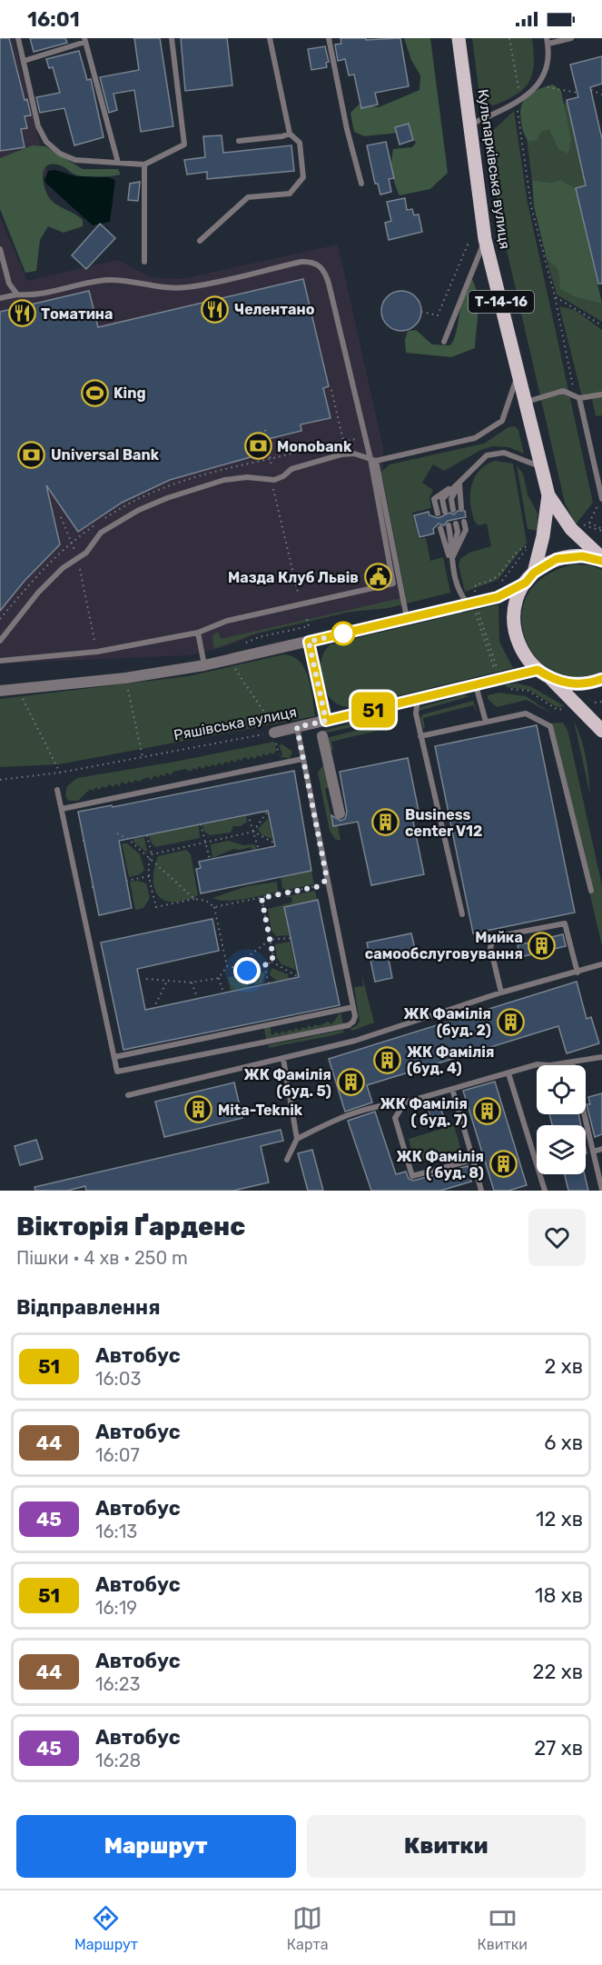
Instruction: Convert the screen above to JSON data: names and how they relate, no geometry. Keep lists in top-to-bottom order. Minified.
{"streets":{"main road":["Кульпарківська вулиця","Т-14-16"],"street":["Ряшівська вулиця"]},"crossings":[["Кульпарківська вулиця","Т-14-16"],["Т-14-16","Ряшівська вулиця"]],"places":{"restaurant":["Челентано","Томатина"],"sports":["King"],"bank":["Monobank","Universal Bank"],"public building":["Мазда Клуб Львів"],"building":["Business center V12","Мийка самообслуговування","ЖК Фамілія (буд. 2)","ЖК Фамілія (буд. 4)","ЖК Фамілія (буд. 5)","Mita-Teknik","ЖК Фамілія ( буд. 7)","ЖК Фамілія ( буд. 8)"]},"lines":["bus line 51"],"page":{"status":"16:01","on_map":"51","heading":[["Вікторія Ґарденс","Пішки · 4 хв · 250 m"],"Відправлення"],"list":[{"mark":"51","name":"Автобус","note":"16:03","value":"2 хв"},{"mark":"44","name":"Автобус","note":"16:07","value":"6 хв"},{"mark":"45","name":"Автобус","note":"16:13","value":"12 хв"},{"mark":"51","name":"Автобус","note":"16:19","value":"18 хв"},{"mark":"44","name":"Автобус","note":"16:23","value":"22 хв"},{"mark":"45","name":"Автобус","note":"16:28","value":"27 хв"}],"buttons":["Маршрут","Квитки"],"tabs":["Маршрут","Карта","Квитки"]}}
